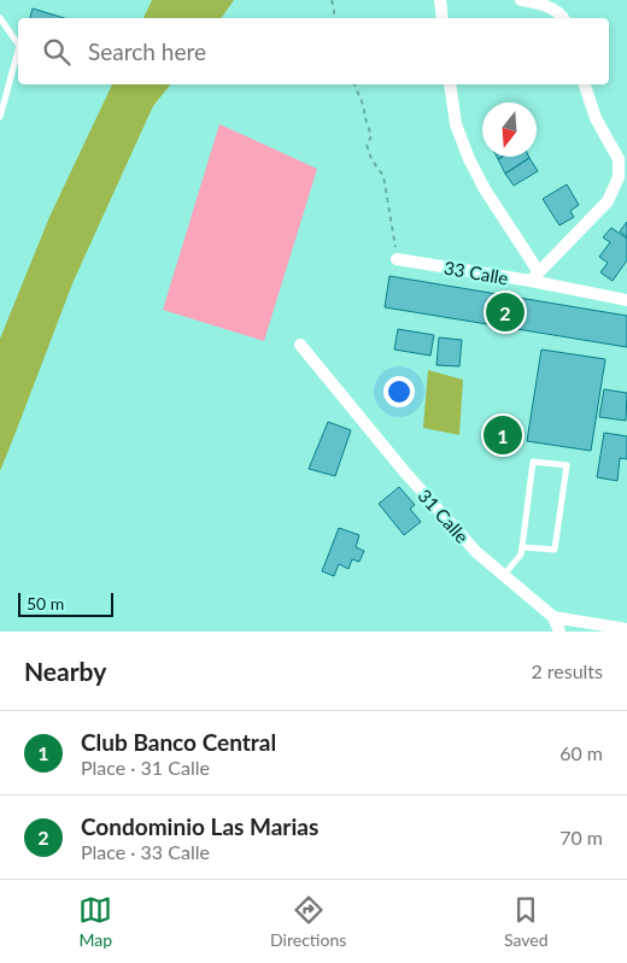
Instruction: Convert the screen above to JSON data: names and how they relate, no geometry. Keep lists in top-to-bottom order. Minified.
{"streets":{"street":["33 Calle","31 Calle"]},"scale_bar":"50 m","north":"bottom","page":{"search":"Search here","pins":["2","1"],"scale":"50 m","heading":["Nearby","2 results"],"list":[{"mark":"1","name":"Club Banco Central","note":"Place · 31 Calle","value":"60 m"},{"mark":"2","name":"Condominio Las Marias","note":"Place · 33 Calle","value":"70 m"}],"nav":["Map","Directions","Saved"]}}
